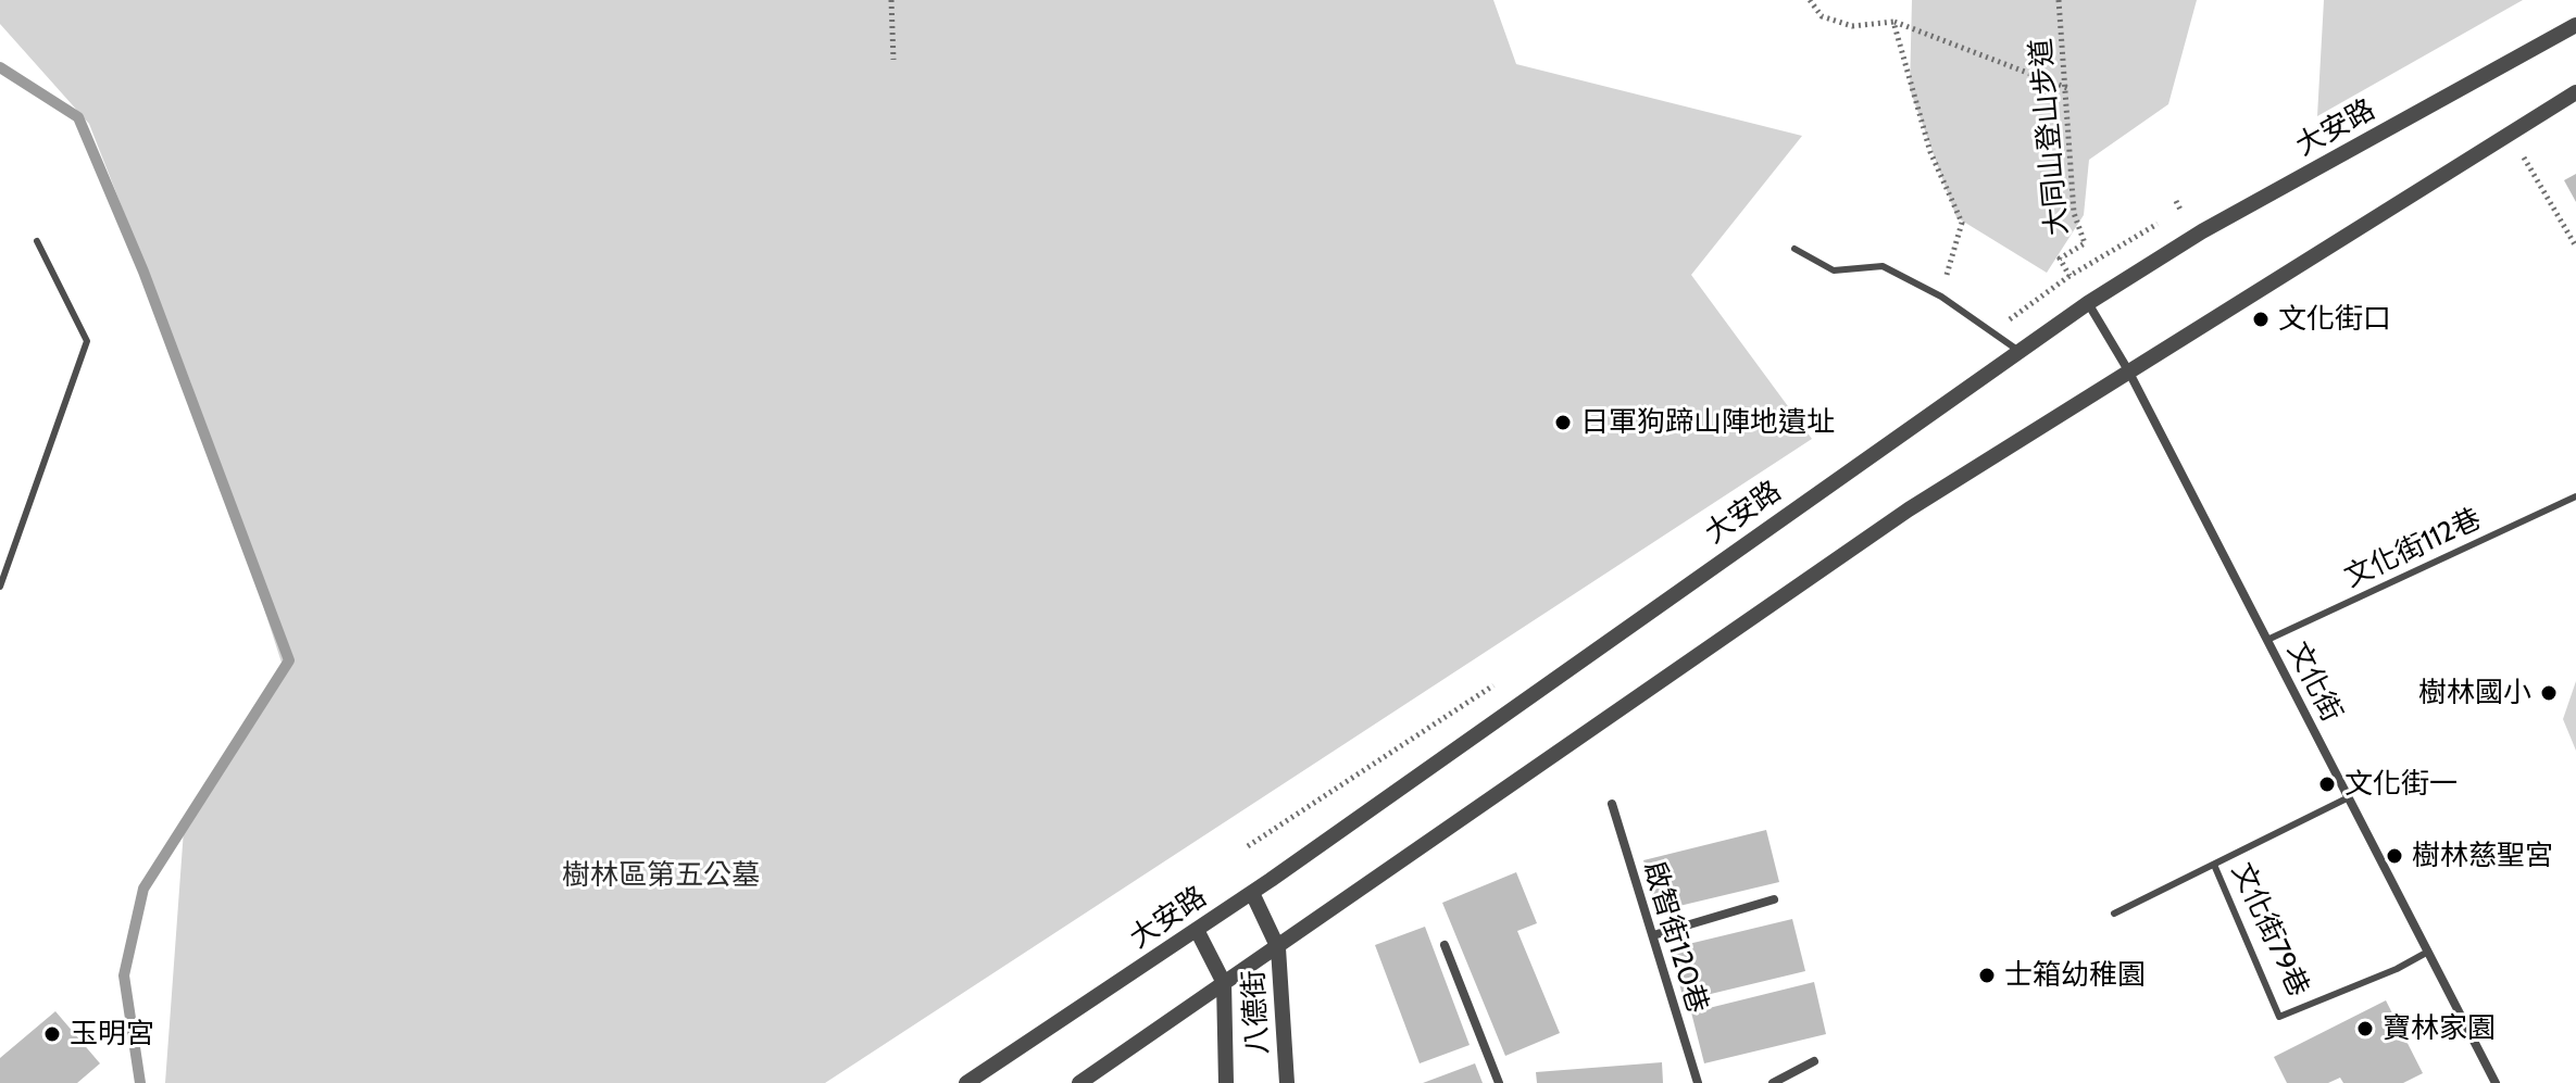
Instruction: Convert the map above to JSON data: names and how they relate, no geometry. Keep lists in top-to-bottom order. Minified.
{"streets":{"street":["大安路","文化街","啟智街120巷","八德街"],"lane":["文化街112巷","文化街79巷"],"path":["大同山登山步道"]},"crossings":[["大安路","文化街"],["大安路","八德街"],["文化街112巷","文化街"],["文化街","文化街79巷"]],"parks":["樹林區第五公墓"],"places":["文化街口","日軍狗蹄山陣地遺址","樹林國小","文化街一","樹林慈聖宮","士箱幼稚園","寶林家園","玉明宮"]}
